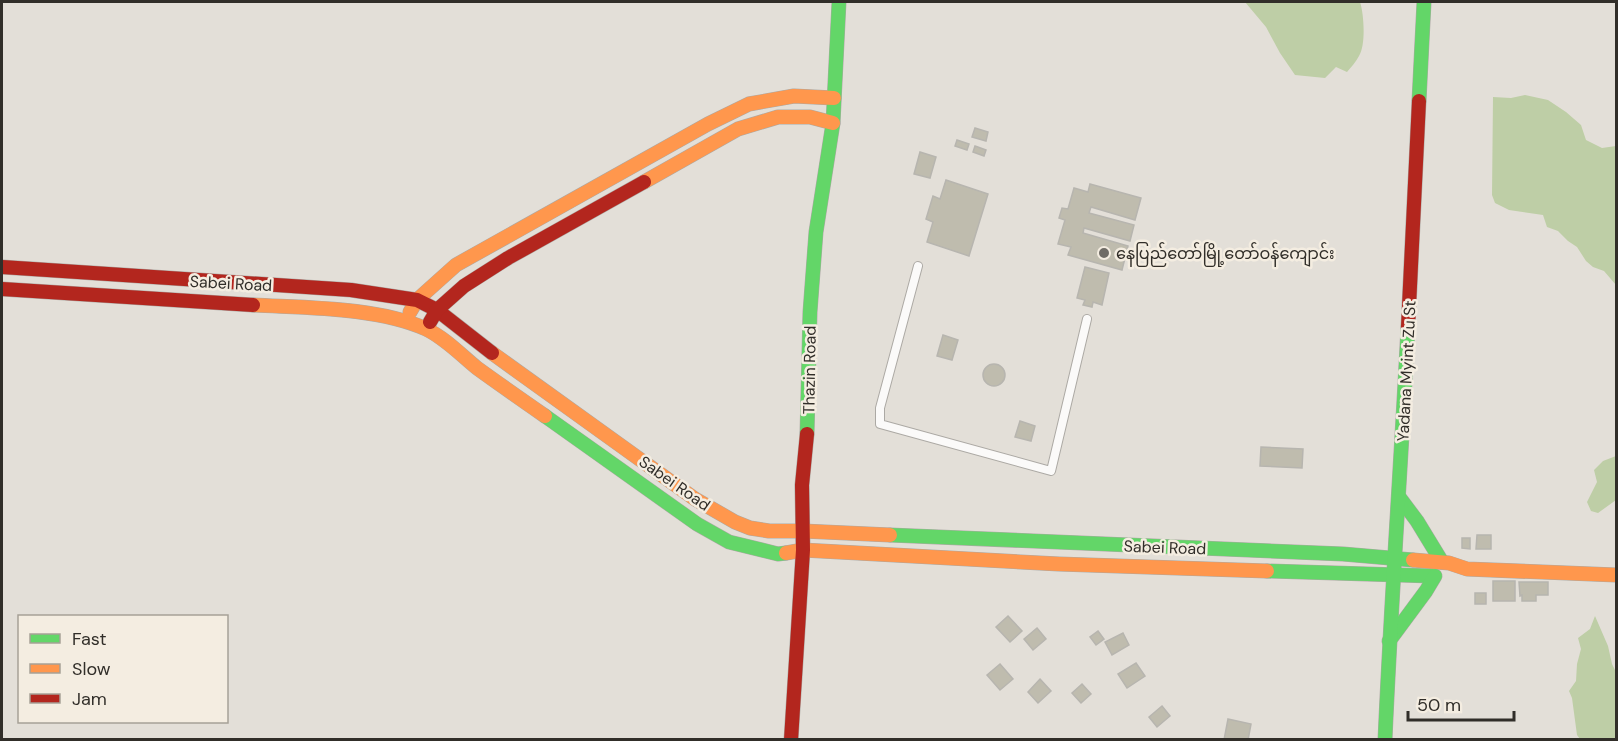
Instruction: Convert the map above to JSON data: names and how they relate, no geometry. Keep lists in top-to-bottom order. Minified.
{"streets":{"street":["Sabei Road","Thazin Road","Yadana Myint Zu St"]},"crossings":[["Sabei Road","Thazin Road"],["Sabei Road","Yadana Myint Zu St"]],"places":["နေပြည်တော်မြို့တော်ဝန်ကျောင်း"],"legend":["Fast","Slow","Jam"],"scale_bar":"50 m"}
